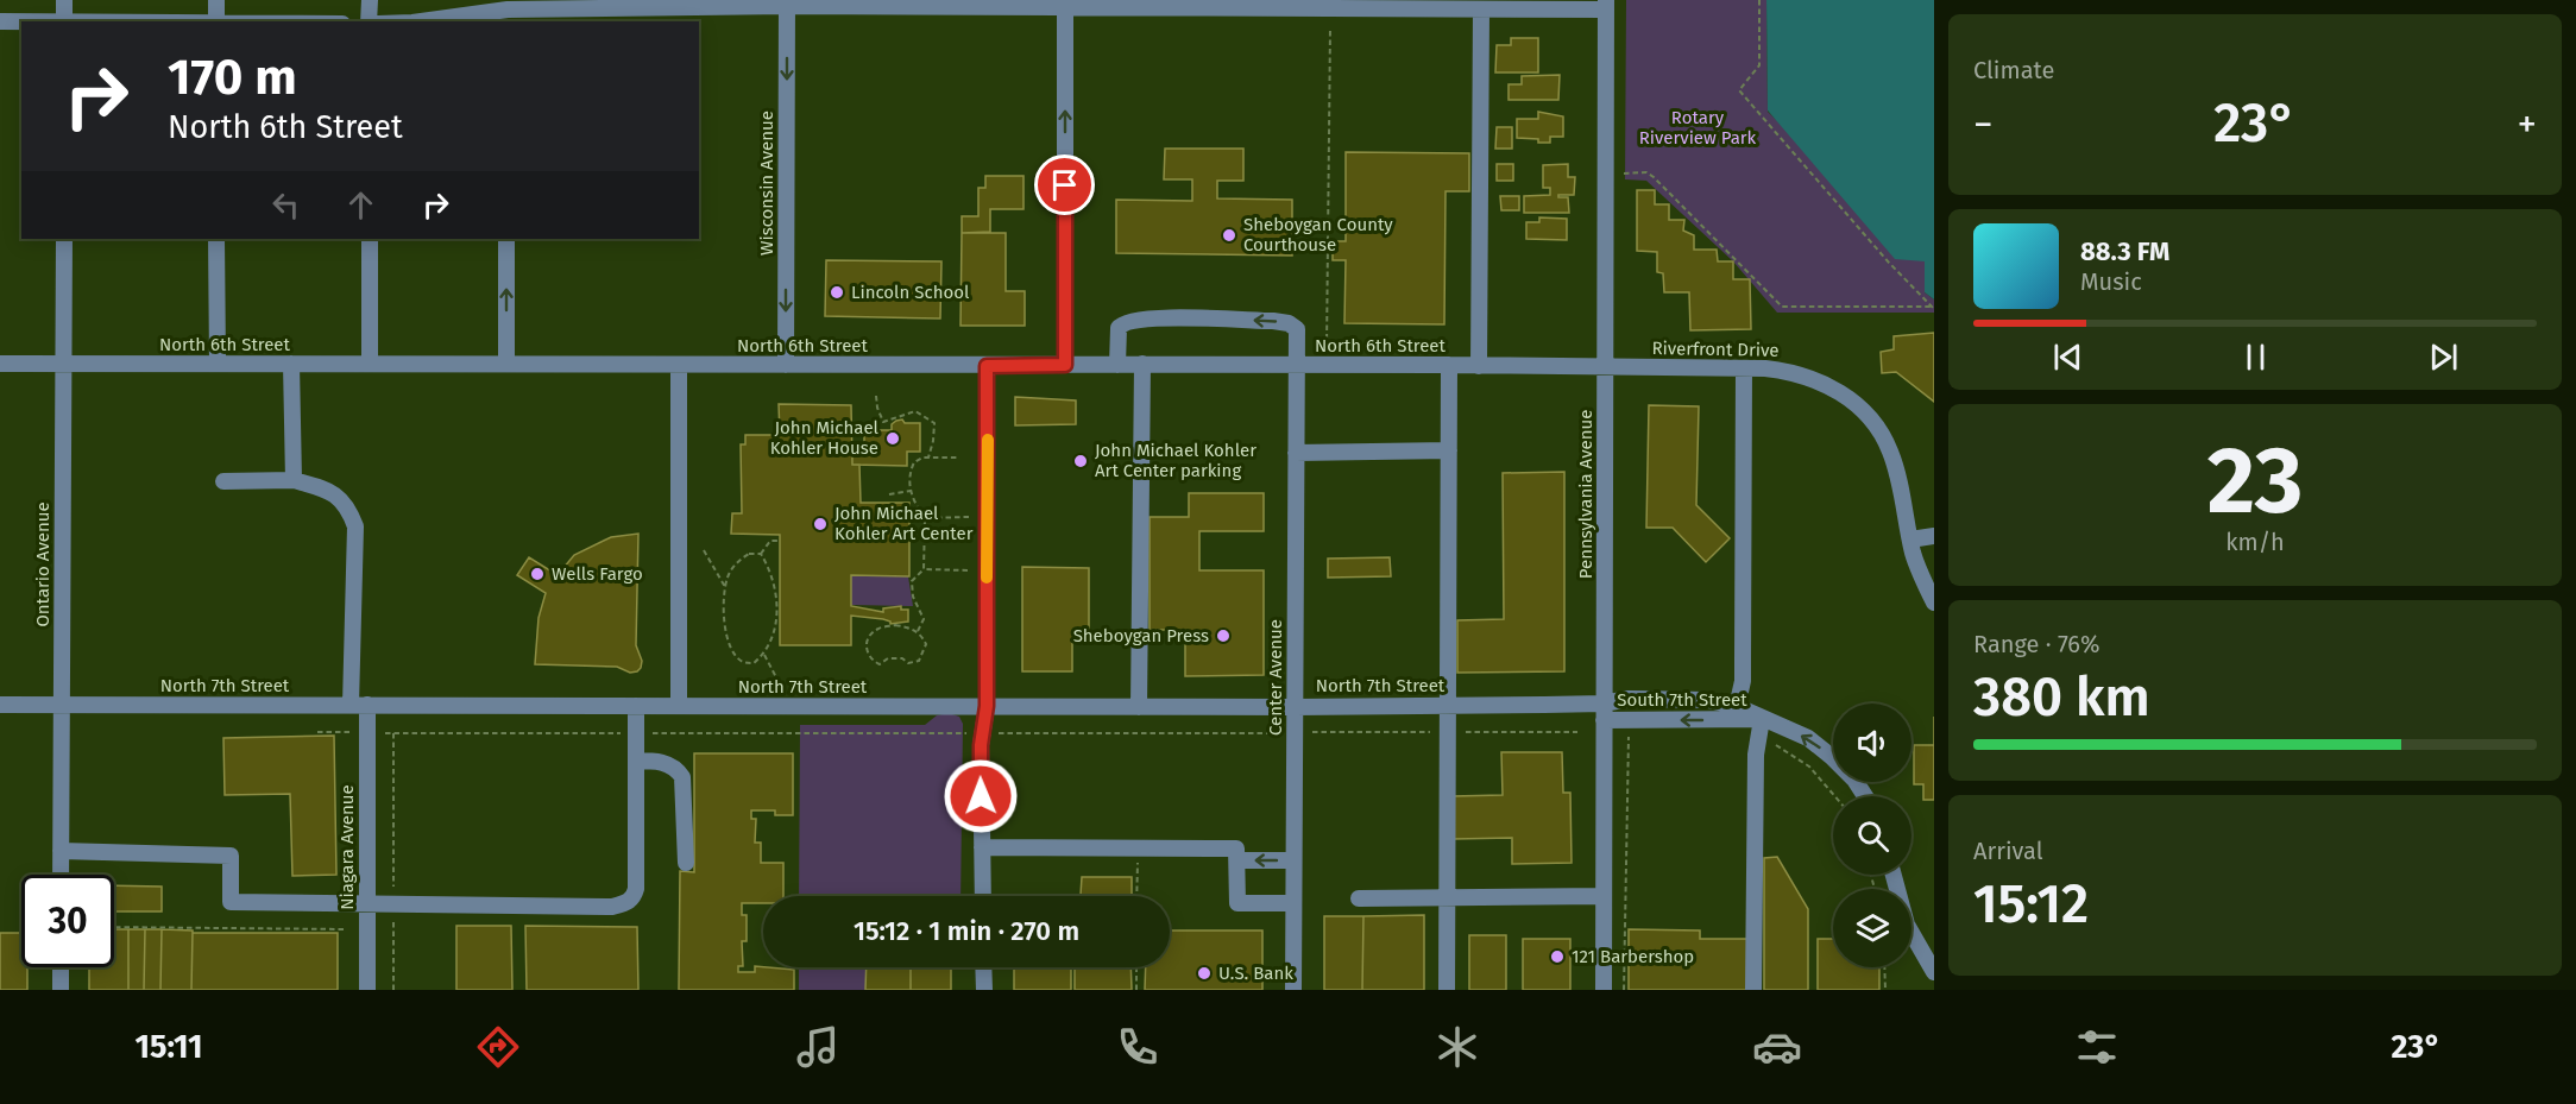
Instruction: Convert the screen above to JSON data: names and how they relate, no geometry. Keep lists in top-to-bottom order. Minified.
{"streets":{"street":["Wisconsin Avenue","North 6th Street","Riverfront Drive","Pennsylvania Avenue","Ontario Avenue","Center Avenue","North 7th Street","South 7th Street","Niagara Avenue"]},"crossings":[["Wisconsin Avenue","North 6th Street"],["North 6th Street","Riverfront Drive"],["North 6th Street","Pennsylvania Avenue"],["North 6th Street","Ontario Avenue"],["North 6th Street","Center Avenue"],["Riverfront Drive","Pennsylvania Avenue"],["Pennsylvania Avenue","North 7th Street"],["Pennsylvania Avenue","South 7th Street"],["Ontario Avenue","North 7th Street"],["Center Avenue","North 7th Street"],["North 7th Street","South 7th Street"],["North 7th Street","Niagara Avenue"]],"one_way":["Wisconsin Avenue"],"parks":["Rotary Riverview Park"],"places":["Sheboygan County Courthouse","Lincoln School","John Michael Kohler House","John Michael Kohler Art Center parking","John Michael Kohler Art Center","Wells Fargo","Sheboygan Press","121 Barbershop","U.S. Bank"],"page":{"tile":["Climate",["23","km/h"],["Range · 76%","380 km"],["Arrival","15:12"]],"turn":["170 m","North 6th Street"],"heat":["−","23°","+"],"song":["88.3 FM","Music"],"limit":"30","trip":"15:12 · 1 min · 270 m","tabs":["15:11","23°"]}}
